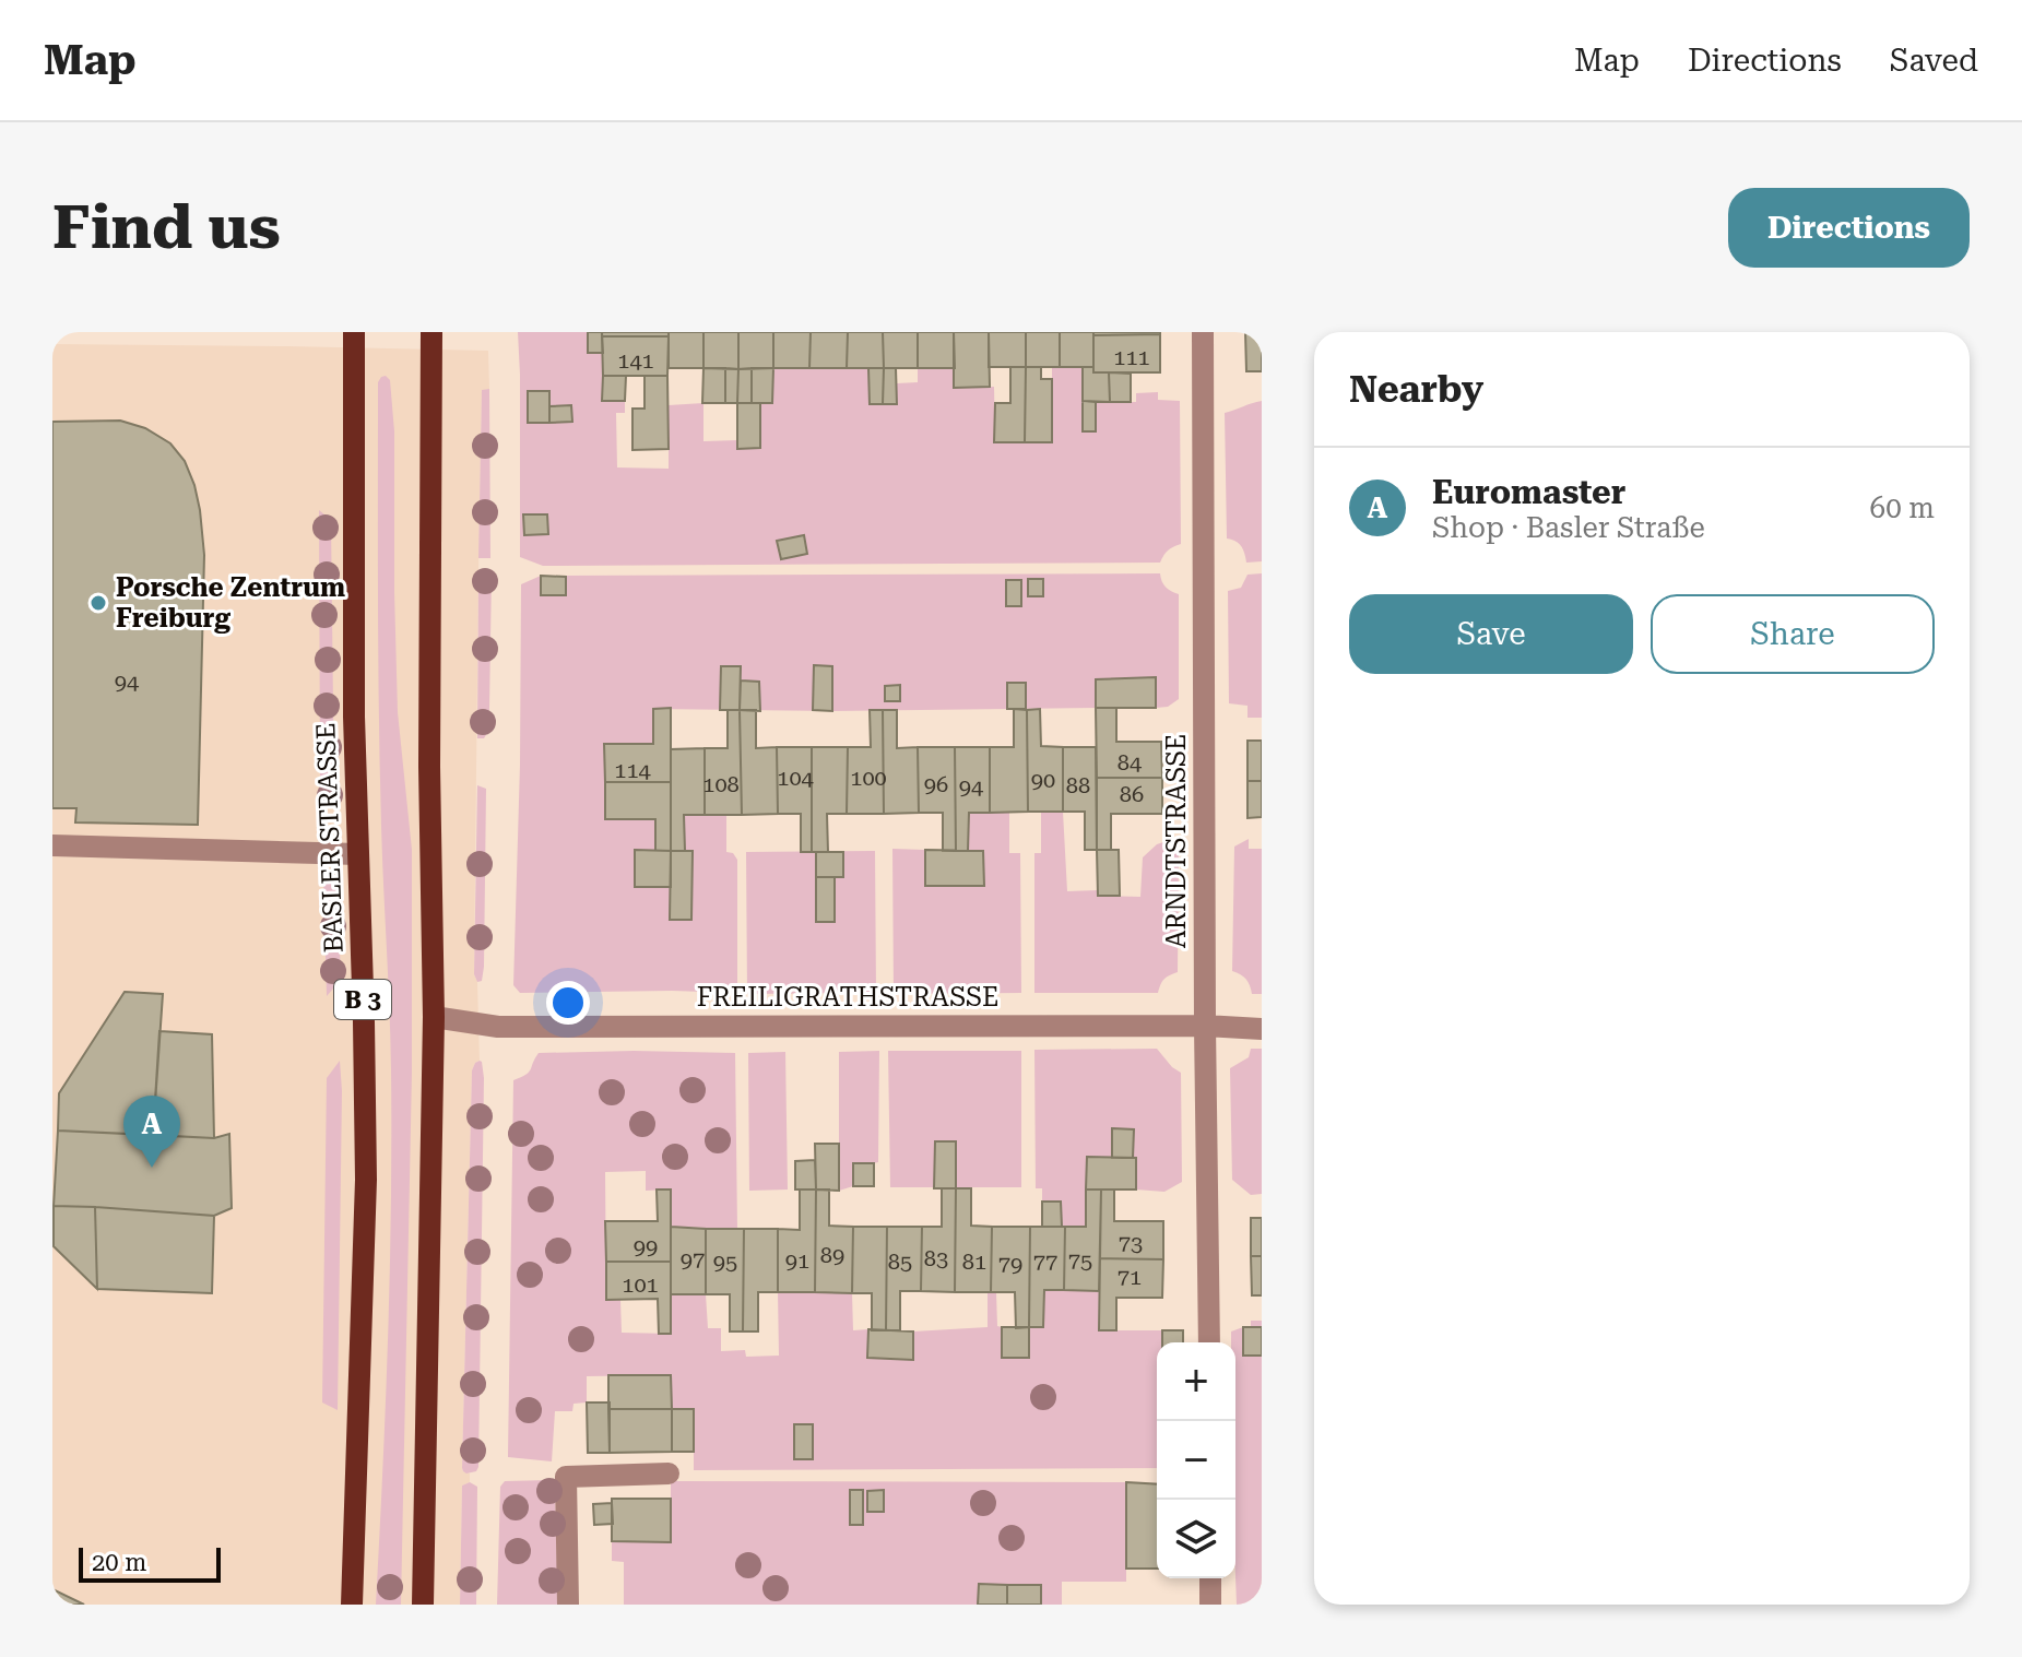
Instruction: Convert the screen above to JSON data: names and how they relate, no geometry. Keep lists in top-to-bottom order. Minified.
{"streets":{"main road":["BASLER STRASSE","B 3"],"street":["ARNDTSTRASSE","FREILIGRATHSTRASSE"]},"crossings":[["ARNDTSTRASSE","FREILIGRATHSTRASSE"]],"places":["Porsche Zentrum Freiburg"],"house_numbers":["111","141","94","84","114","104","100","90","108","96","88","94","86","73","99","89","83","97","91","75","95","85","81","77","79","71","101"],"scale_bar":"20 m","page":{"header":"Map","nav":["Map","Directions","Saved"],"buttons":["Directions",["Save","Share"]],"title":"Find us","heading":"Nearby","list":[{"mark":"A","name":"Euromaster","note":"Shop · Basler Straße","value":"60 m"}],"pins":"A","map_buttons":["+","−"],"scale":"20 m"}}
